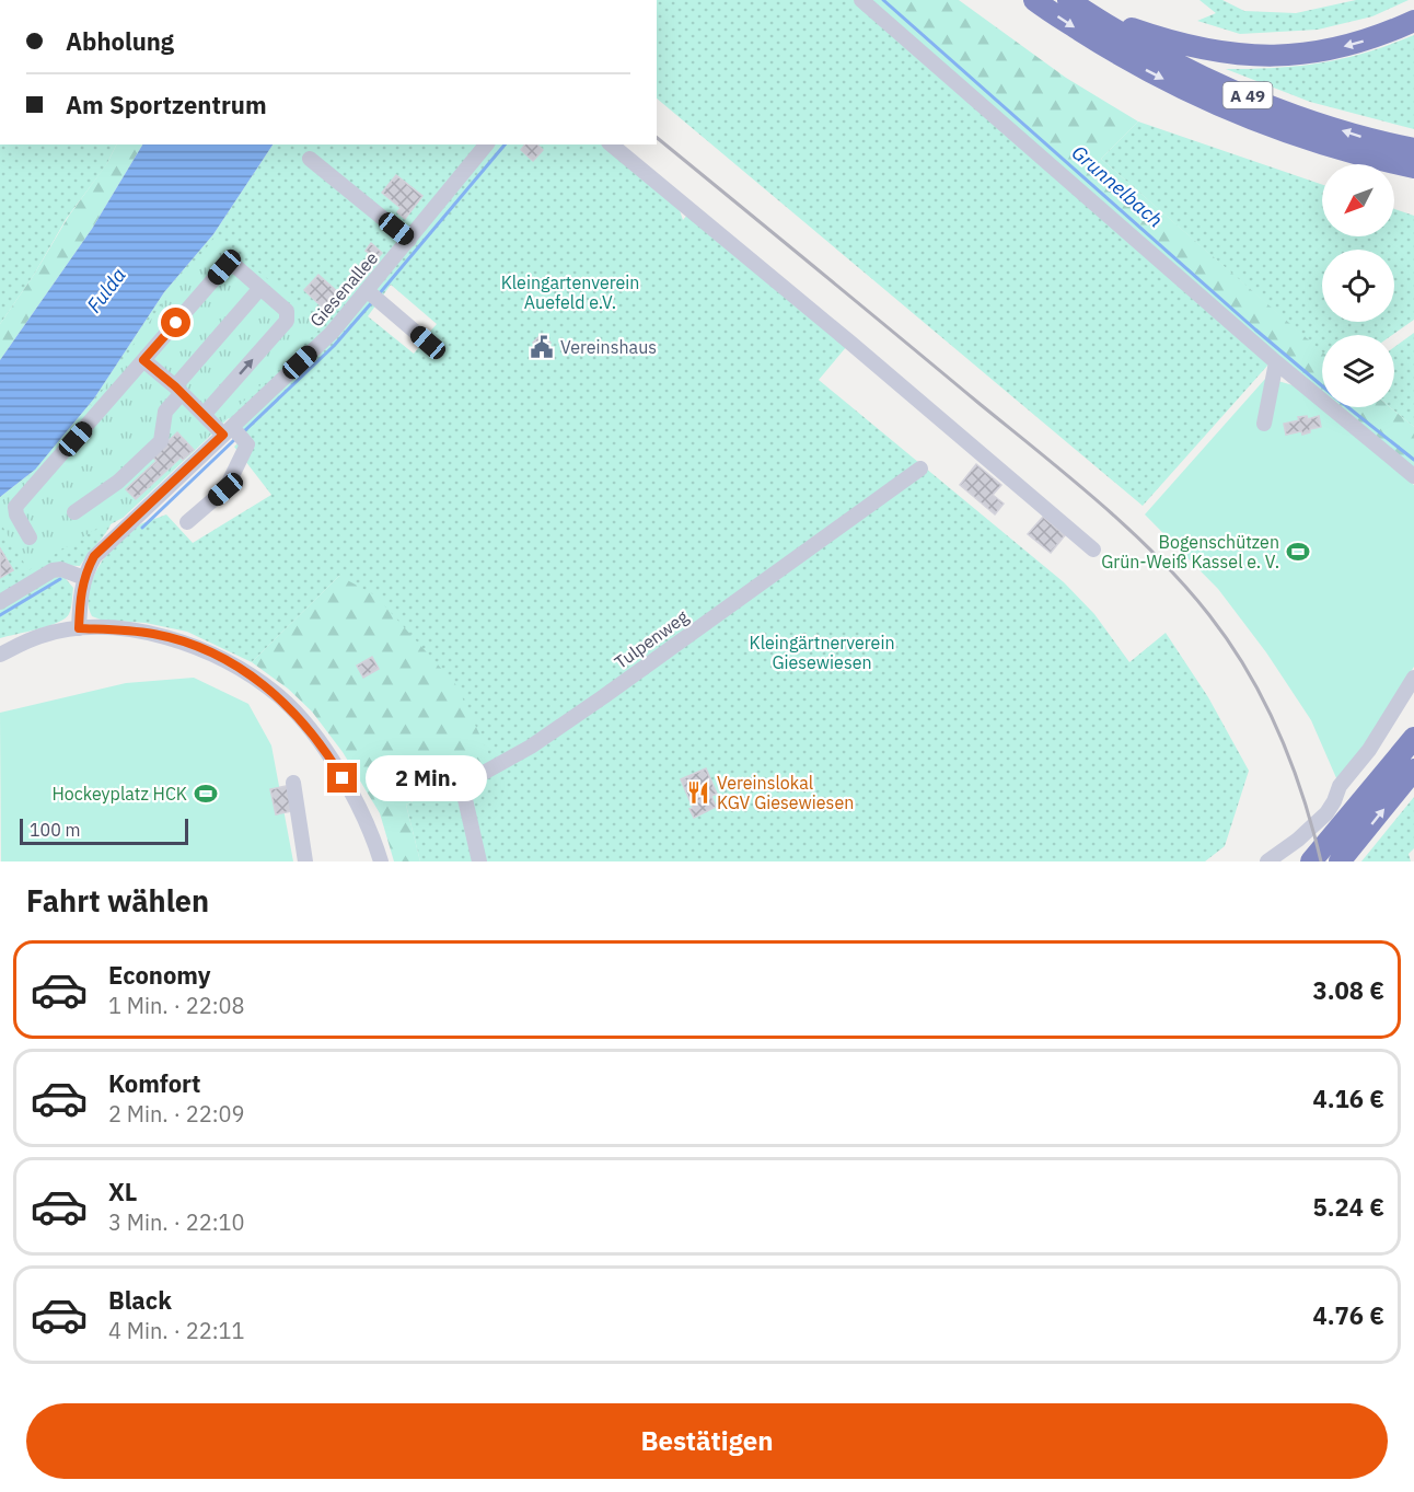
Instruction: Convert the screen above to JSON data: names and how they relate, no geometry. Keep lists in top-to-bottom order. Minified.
{"streets":{"highway":["A 49"],"street":["Giesenallee","Tulpenweg"]},"water":["Grunnelbach","Fulda"],"parks":["Kleingartenverein Auefeld e.V.","Kleingärtnerverein Giesewiesen"],"places":{"public building":["Vereinshaus"],"sports":["Bogenschützen Grün-Weiß Kassel e. V.","Hockeyplatz HCK"],"restaurant":["Vereinslokal KGV Giesewiesen"]},"scale_bar":"100 m","north":"bottom left","page":{"banner":["Abholung","Am Sportzentrum"],"bubble":"2 Min.","scale":"100 m","heading":"Fahrt wählen","list":[{"name":"Economy","note":"1 Min. · 22:08","value":"3.08 €"},{"name":"Komfort","note":"2 Min. · 22:09","value":"4.16 €"},{"name":"XL","note":"3 Min. · 22:10","value":"5.24 €"},{"name":"Black","note":"4 Min. · 22:11","value":"4.76 €"}],"buttons":"Bestätigen"}}
